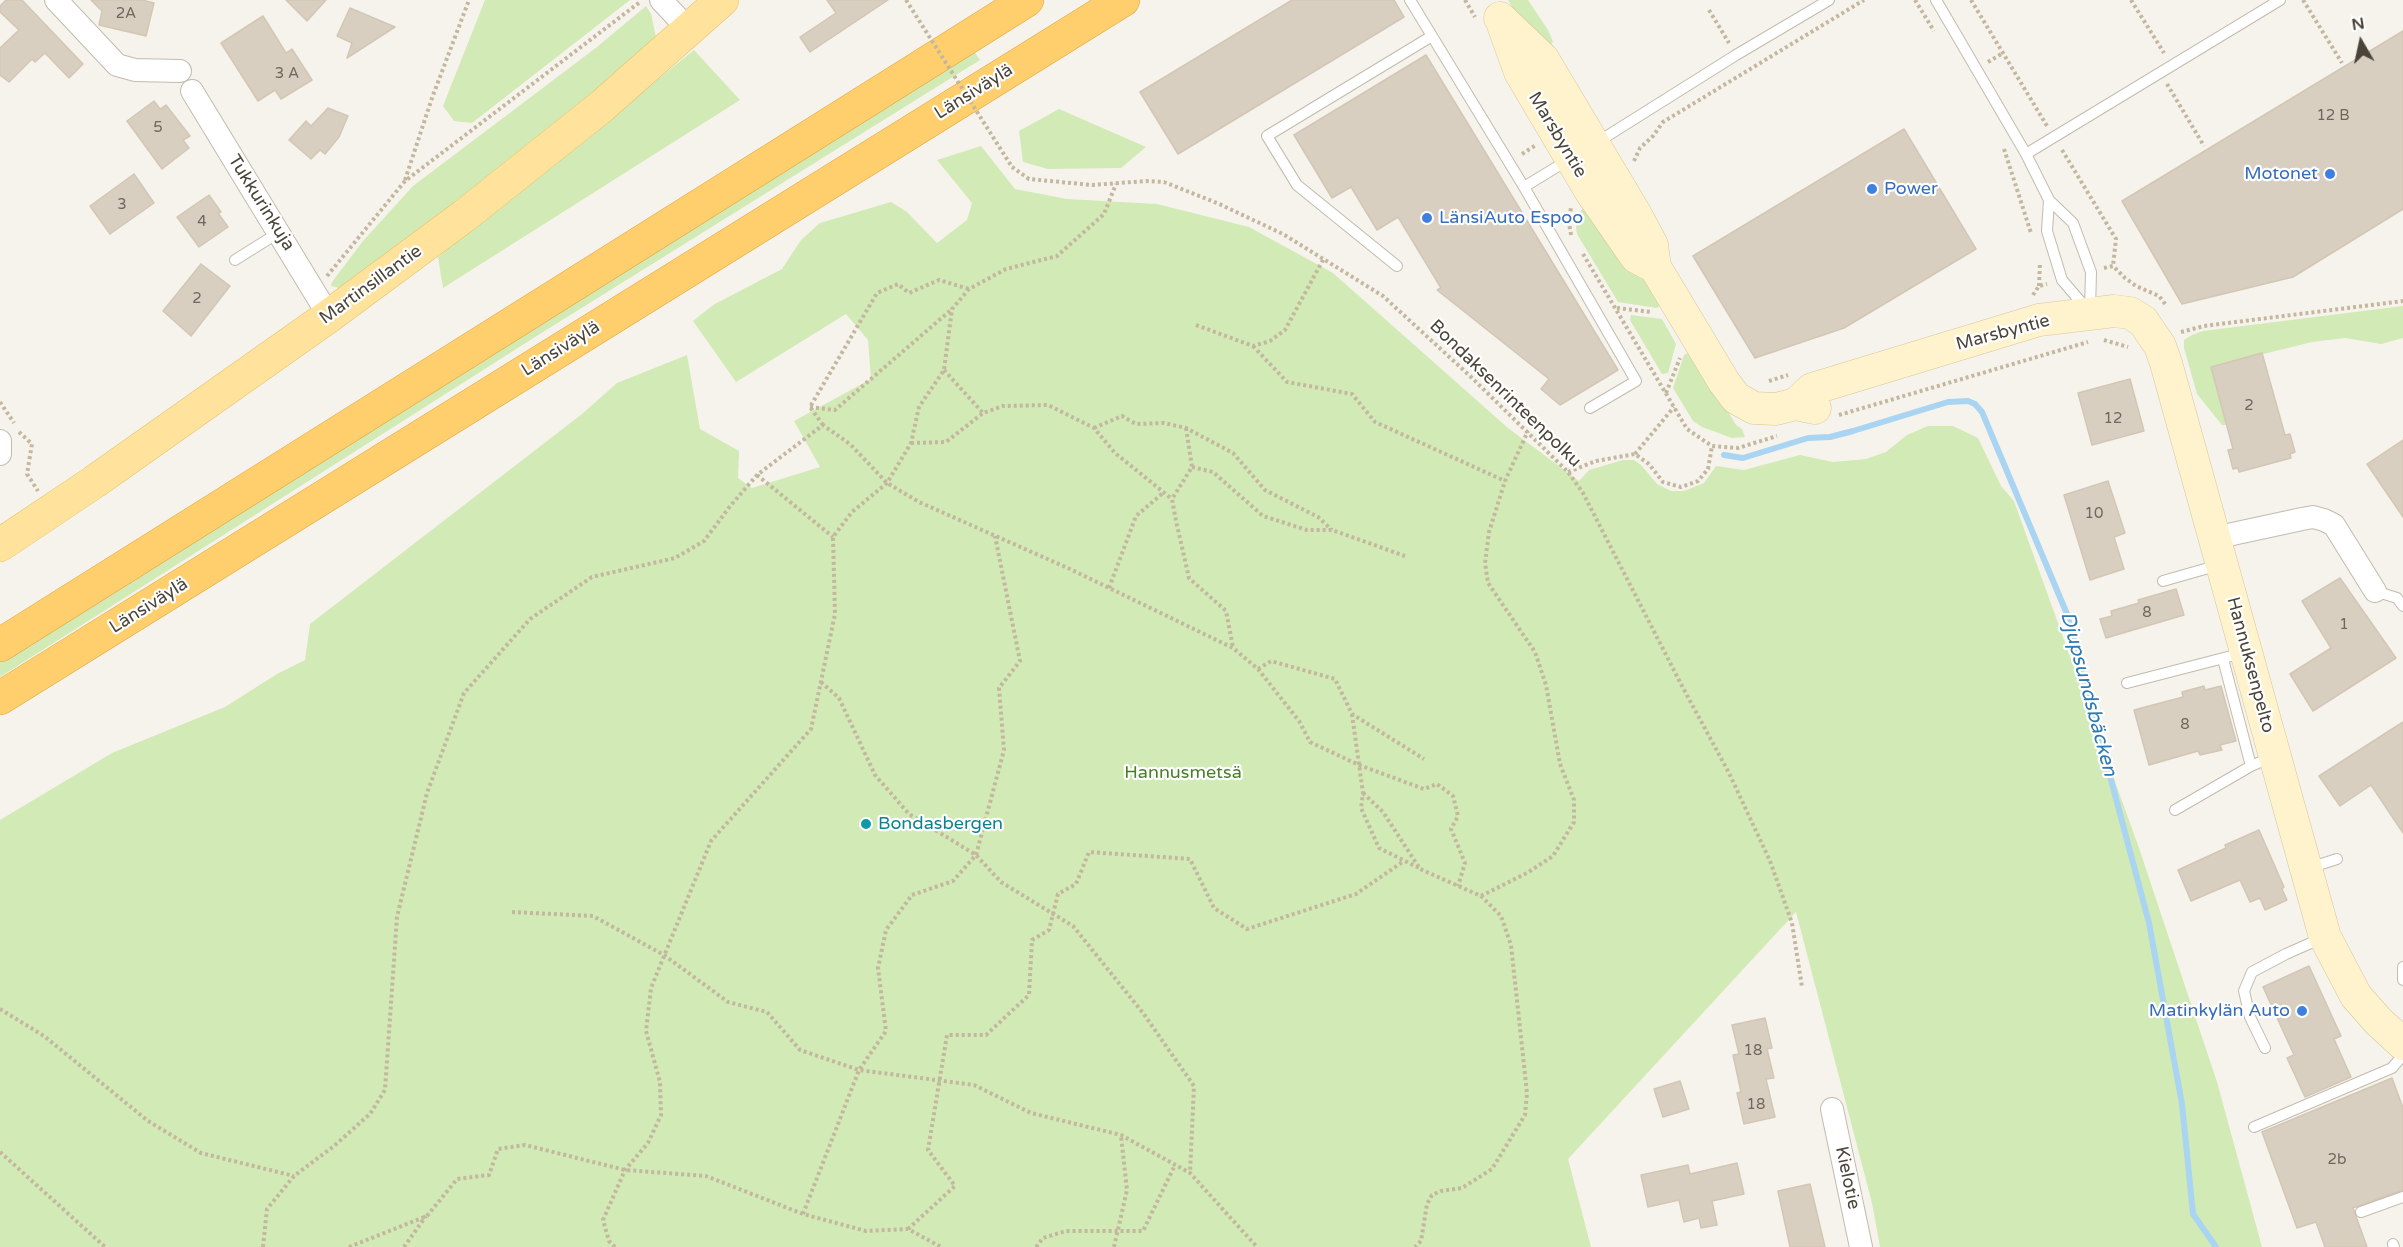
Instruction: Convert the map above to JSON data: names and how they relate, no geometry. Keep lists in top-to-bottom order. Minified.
{"streets":{"highway":["Länsiväylä"],"main road":["Marsbyntie","Martinsillantie","Hannuksenpelto"],"street":["Tukkurinkuja","Kielotie"],"path":["Bondaksenrinteenpolku"]},"crossings":[["Marsbyntie","Hannuksenpelto"],["Tukkurinkuja","Martinsillantie"]],"water":["Djupsundsbäcken"],"parks":["Hannusmetsä"],"places":["Motonet","Power","LänsiAuto Espoo","Bondasbergen","Matinkylän Auto"],"house_numbers":["2A","3 A","12 B","5","3","4","2","2","12","10","8","1","8","18","18","2b"],"north":"top"}
